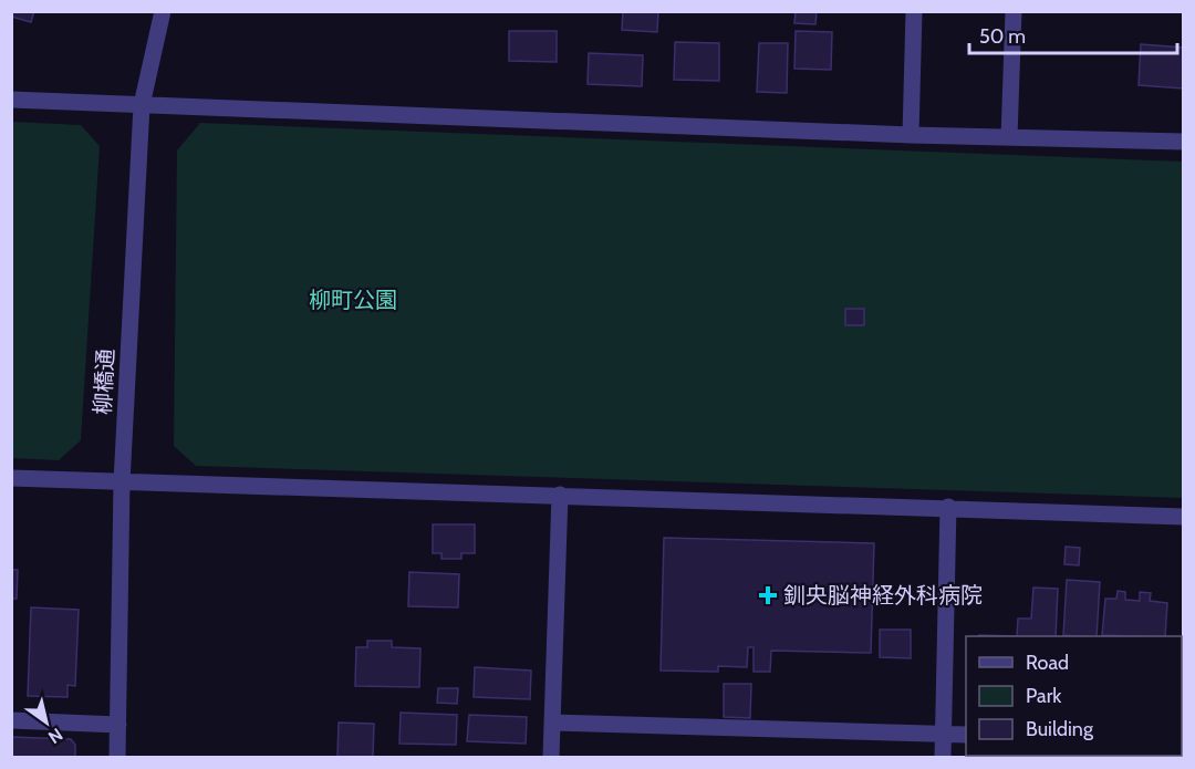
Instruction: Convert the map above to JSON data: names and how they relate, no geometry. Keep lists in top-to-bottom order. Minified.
{"streets":{"street":["柳橋通"]},"parks":["柳町公園"],"places":{"health":["釧央脳神経外科病院"]},"legend":["Road","Park","Building"],"scale_bar":"50 m","north":"bottom right"}
